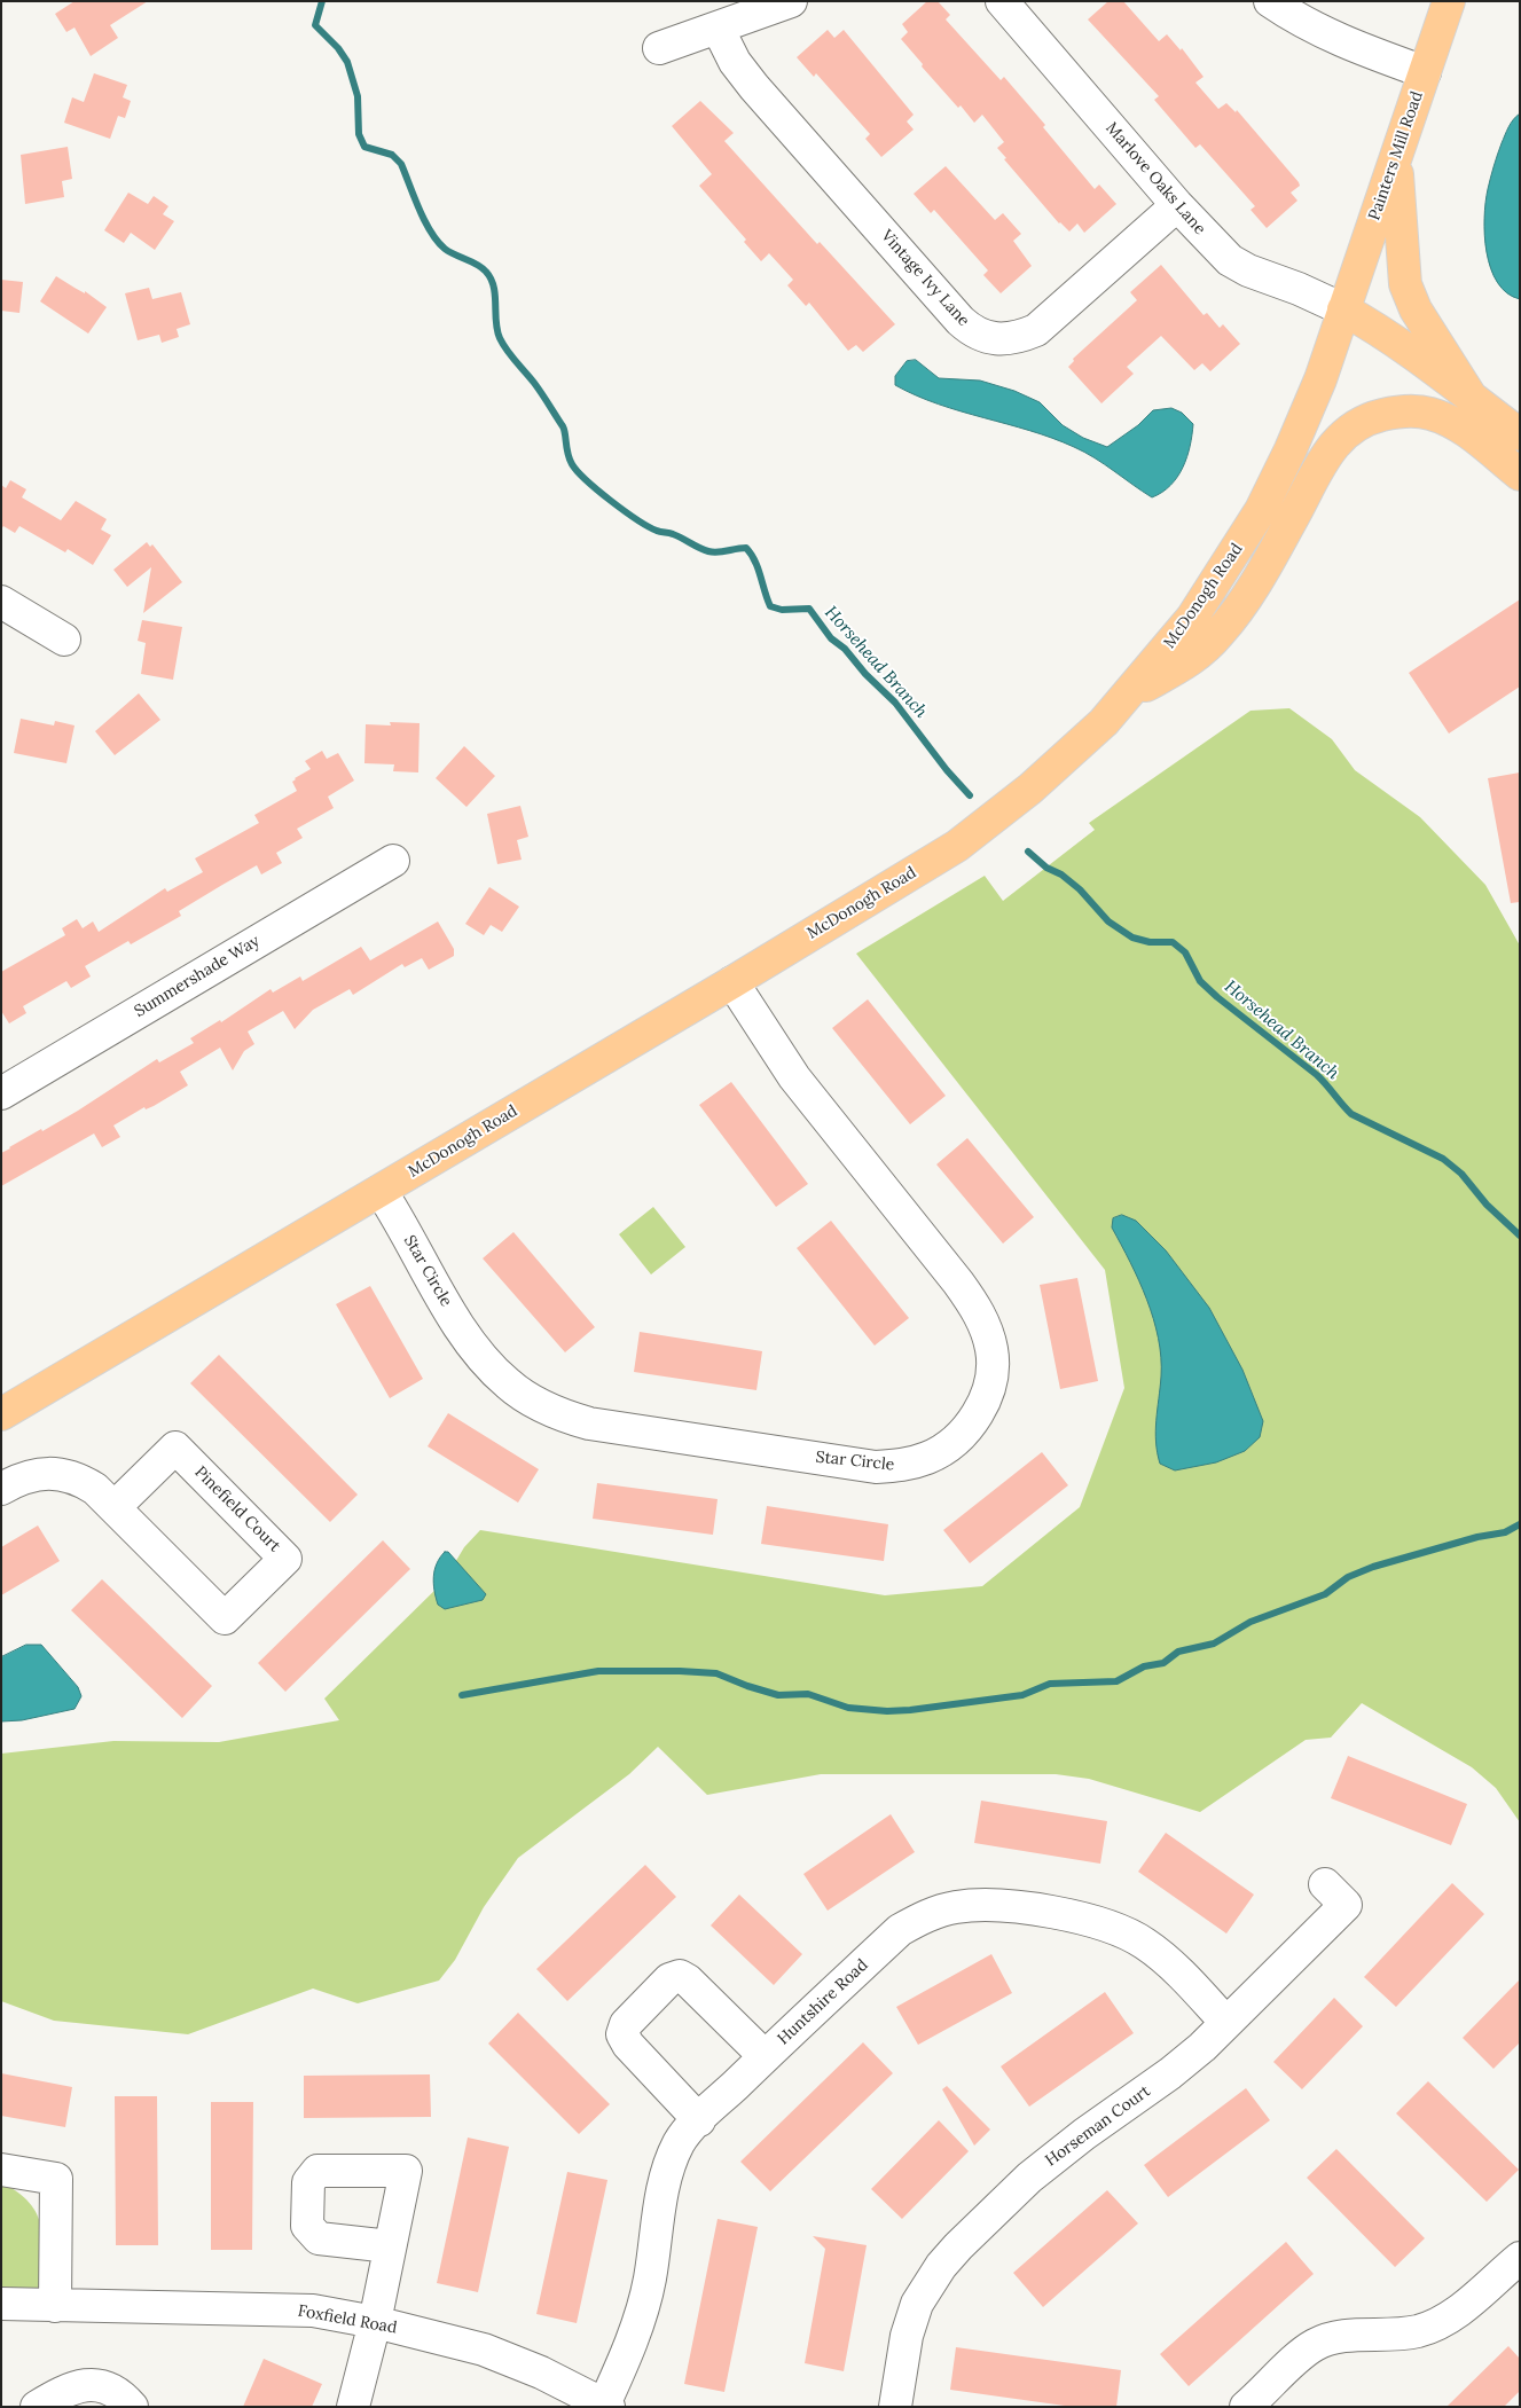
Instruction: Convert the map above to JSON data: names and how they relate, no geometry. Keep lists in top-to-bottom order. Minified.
{"streets":{"main road":["Painters Mill Road","McDonogh Road"],"street":["Marlove Oaks Lane","Vintage Ivy Lane","Summershade Way","Star Circle","Pinefield Court","Huntshire Road","Horseman Court","Foxfield Road"]},"crossings":[["Painters Mill Road","Marlove Oaks Lane"],["Painters Mill Road","McDonogh Road"],["Marlove Oaks Lane","Vintage Ivy Lane"],["Marlove Oaks Lane","McDonogh Road"],["McDonogh Road","Star Circle"],["Huntshire Road","Horseman Court"],["Huntshire Road","Foxfield Road"]],"water":["Horsehead Branch"]}
